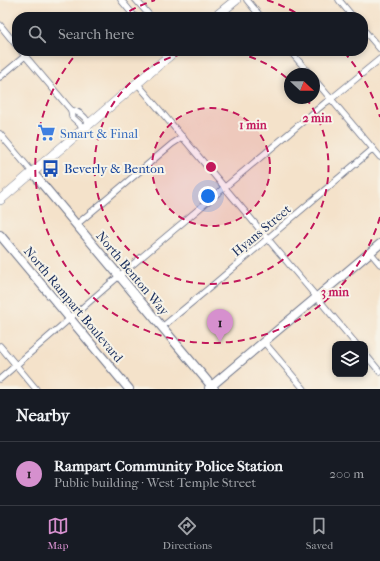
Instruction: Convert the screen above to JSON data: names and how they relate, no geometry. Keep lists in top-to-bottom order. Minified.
{"streets":{"street":["Hyans Street","North Benton Way","North Rampart Boulevard"]},"crossings":[["Hyans Street","North Benton Way"]],"places":{"supermarket":["Smart & Final"],"bus stop":["Beverly & Benton"]},"north":"right","page":{"search":"Search here","pins":"1","heading":"Nearby","list":[{"mark":"1","name":"Rampart Community Police Station","note":"Public building · West Temple Street","value":"200 m"}],"nav":["Map","Directions","Saved"]},"rings":["2 min","1 min","3 min"]}
